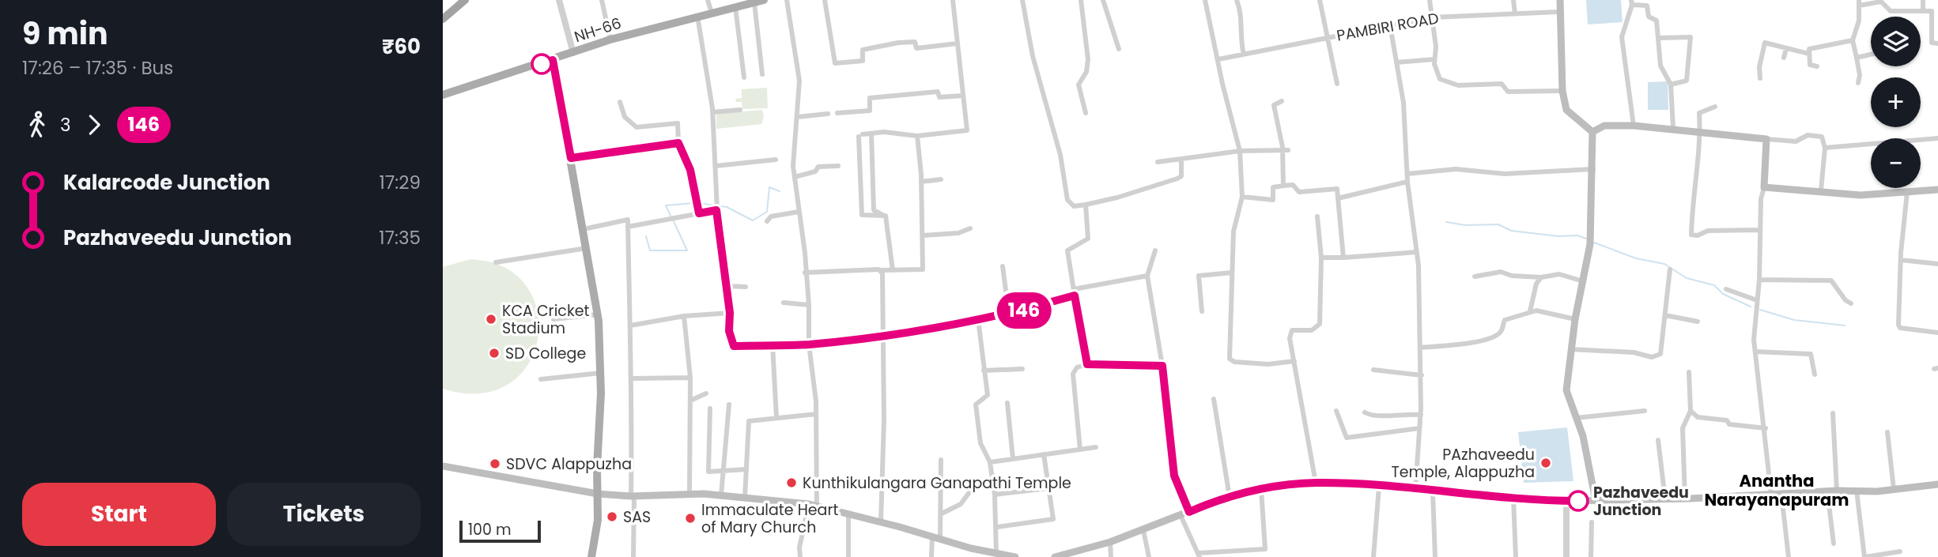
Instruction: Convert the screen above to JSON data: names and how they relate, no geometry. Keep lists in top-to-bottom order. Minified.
{"streets":{"main road":["NH-66"],"street":["PAMBIRI ROAD"]},"districts":["Anantha Narayanapuram"],"places":["KCA Cricket Stadium","SD College","PAzhaveedu Temple, Alappuzha","SDVC Alappuzha","Kunthikulangara Ganapathi Temple","Pazhaveedu Junction","SAS","Immaculate Heart of Mary Church"],"lines":["bus line 146"],"scale_bar":"100 m","page":{"heading":["9 min","17:26 – 17:35 · Bus","₹60"],"on_map":"146","map_buttons":["+","−"],"legs":["3","146"],"list":[{"name":"Kalarcode Junction","value":"17:29"},{"name":"Pazhaveedu Junction","value":"17:35"}],"buttons":["Start","Tickets"],"scale":"100 m"}}
